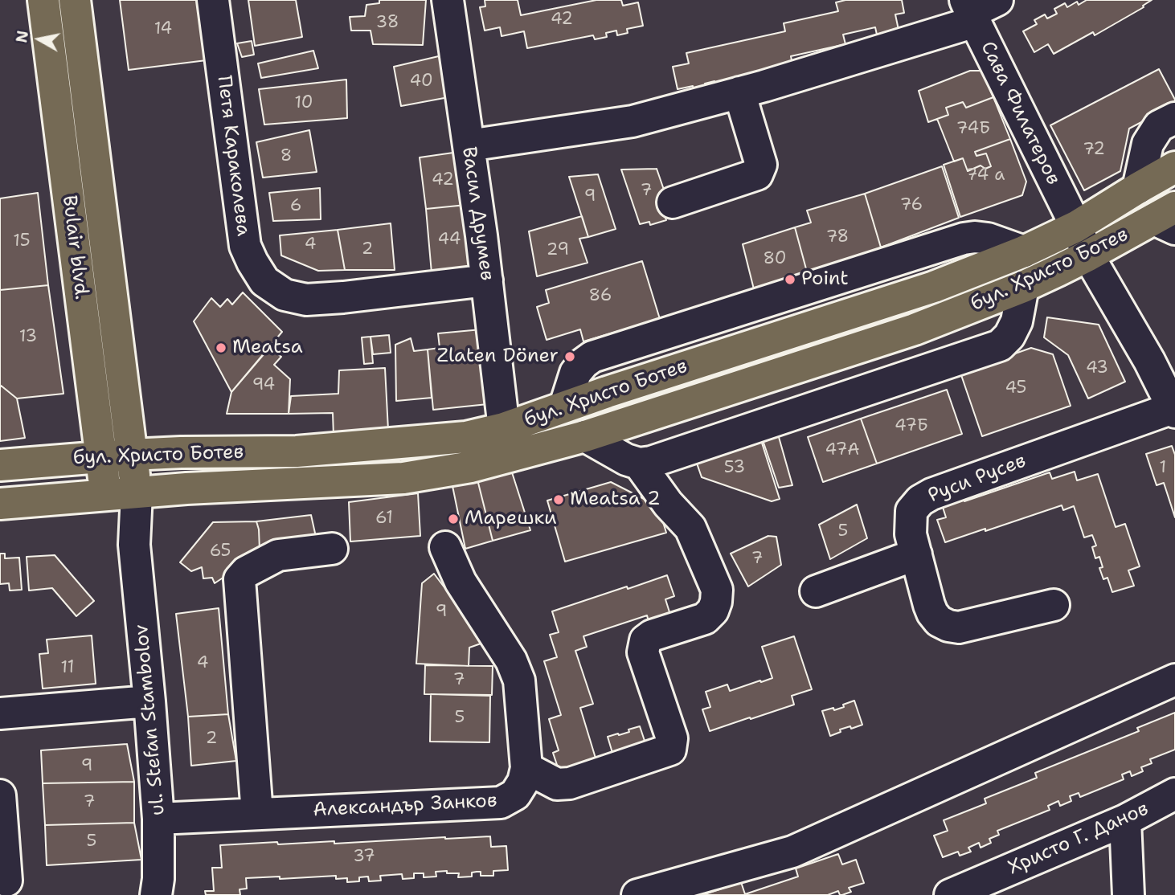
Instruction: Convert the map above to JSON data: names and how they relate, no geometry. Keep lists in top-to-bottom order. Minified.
{"streets":{"main road":["Bulair blvd.","бул. Христо Ботев"],"street":["Сава Филатеров","Петя Караколева","Васил Друмев","Руси Русев","ul. Stefan Stambolov","Александър Занков","Христо Г. Данов"]},"crossings":[["Сава Филатеров","бул. Христо Ботев"],["Сава Филатеров","Руси Русев"],["Петя Караколева","Васил Друмев"],["Васил Друмев","бул. Христо Ботев"],["Bulair blvd.","бул. Христо Ботев"],["Bulair blvd.","ul. Stefan Stambolov"],["бул. Христо Ботев","ul. Stefan Stambolov"],["ul. Stefan Stambolov","Александър Занков"]],"places":["Point","Meatsa","Zlaten Döner","Meatsa 2","Марешки"],"house_numbers":["42","38","14","40","10","74Б","72","8","74 a","42","7","9","76","6","78","44","15","4","2","29","80","86","13","43","94","45","47Б","47А","53","1","61","5","65","7","9","4","11","7","5","2","9","7","5","37"],"north":"left"}
